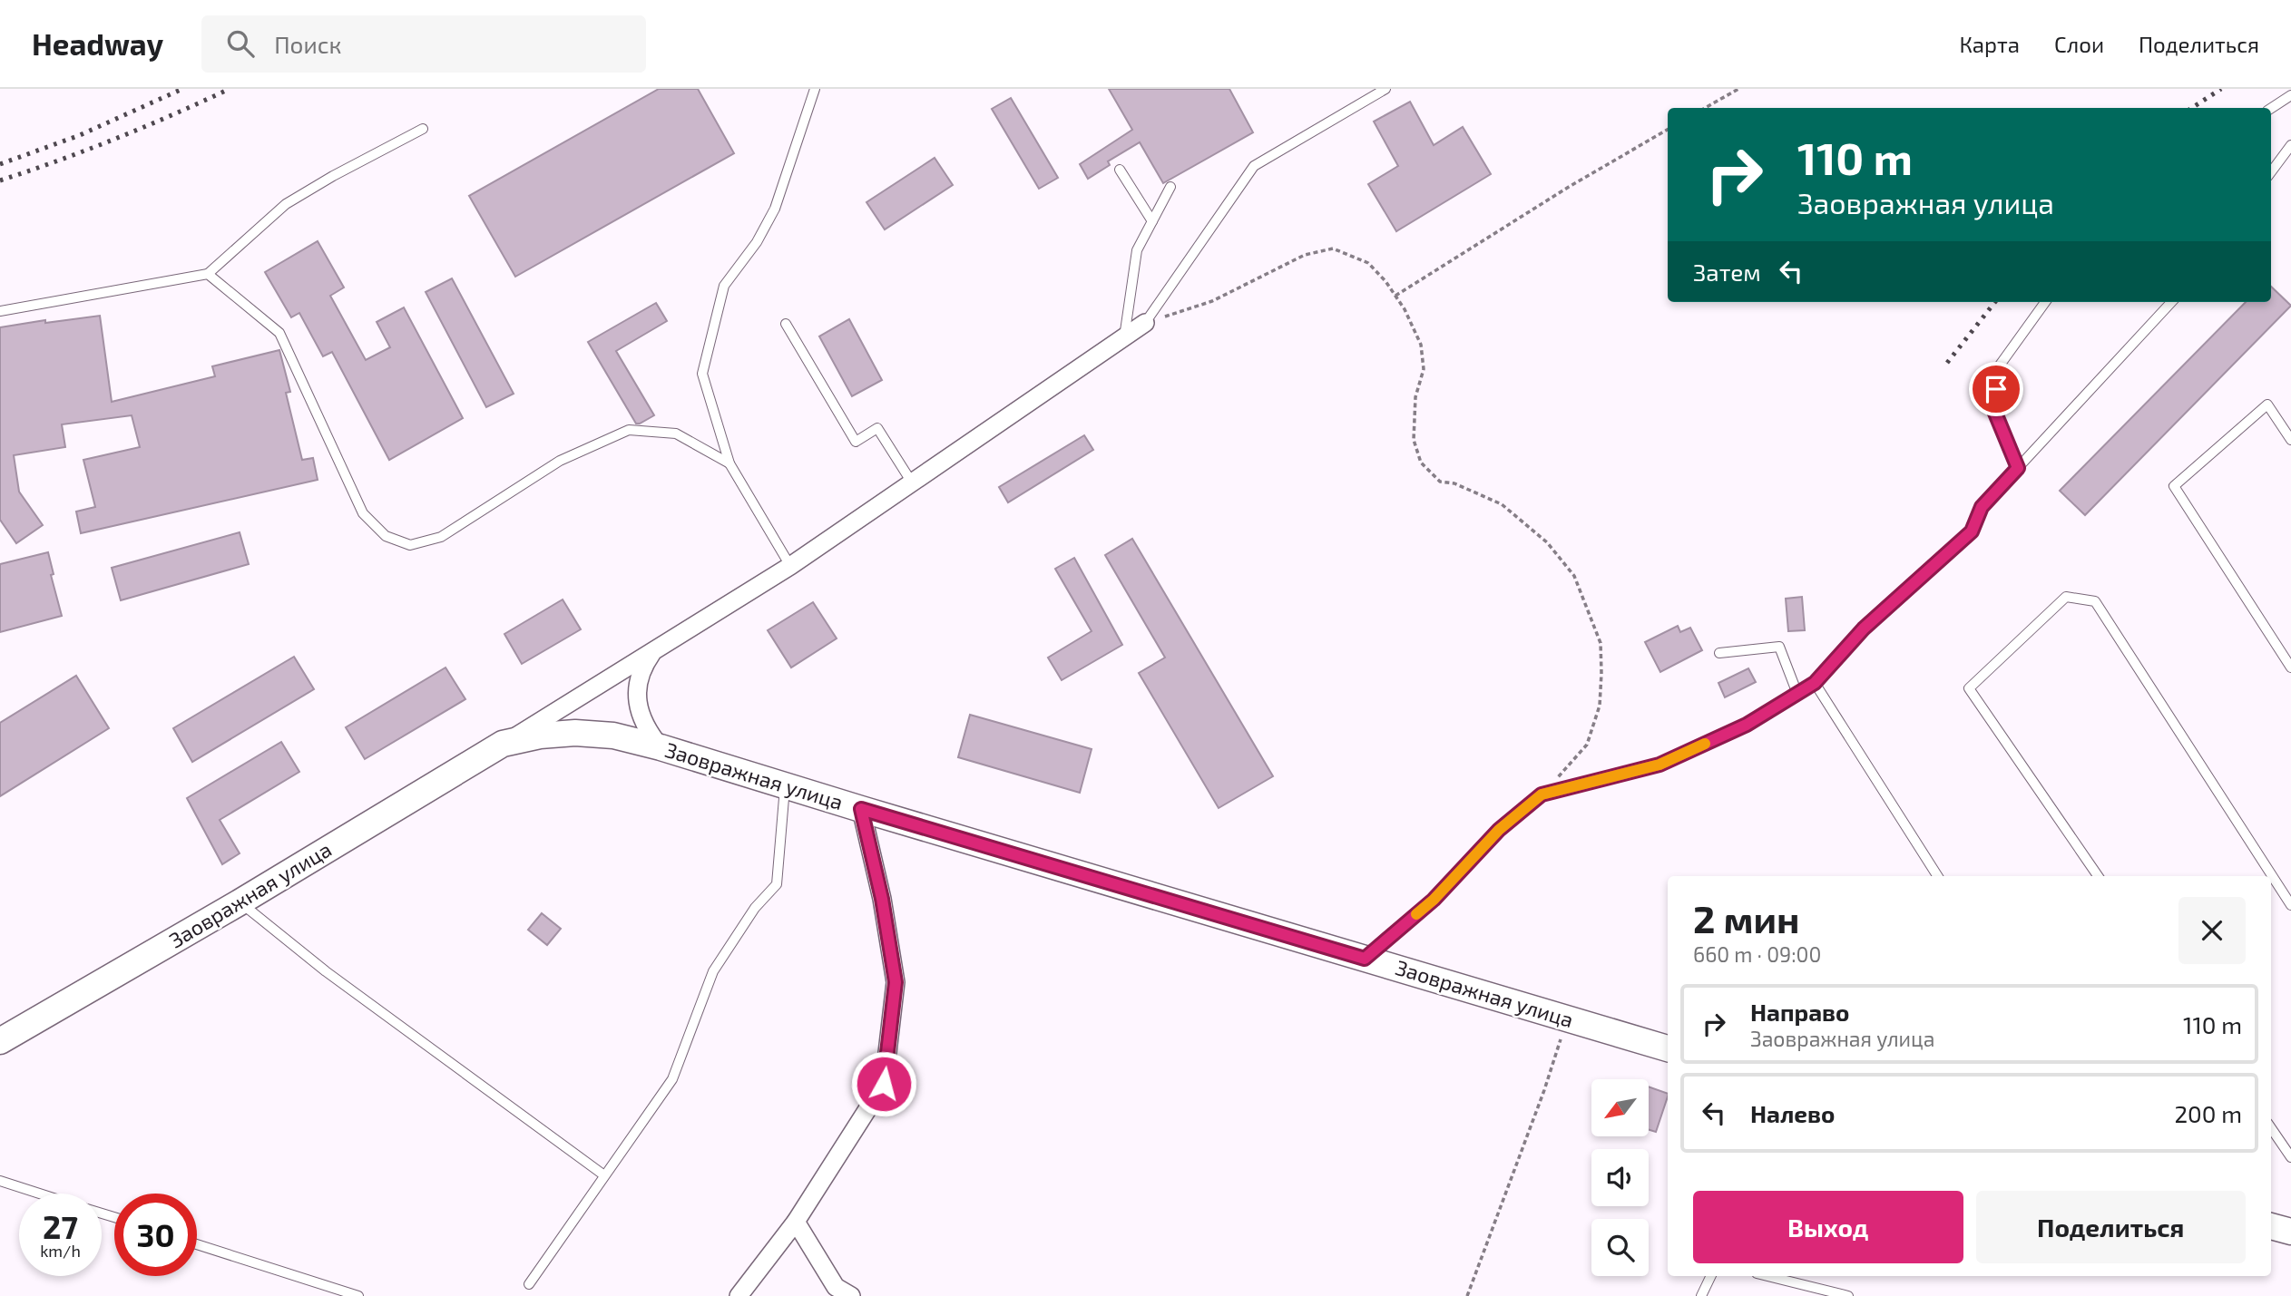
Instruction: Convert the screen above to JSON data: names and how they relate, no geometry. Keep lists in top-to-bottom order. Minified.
{"streets":{"street":["Заовражная улица"]},"north":"bottom left","page":{"header":"Headway","search":"Поиск","nav":["Карта","Слои","Поделиться"],"turn":["110 m","Заовражная улица"],"then":"Затем","heading":["2 мин","660 m · 09:00"],"list":[{"name":"Направо","note":"Заовражная улица","value":"110 m"},{"name":"Налево","value":"200 m"}],"buttons":["Выход","Поделиться"],"speed":"27 km/h","limit":"30"}}
